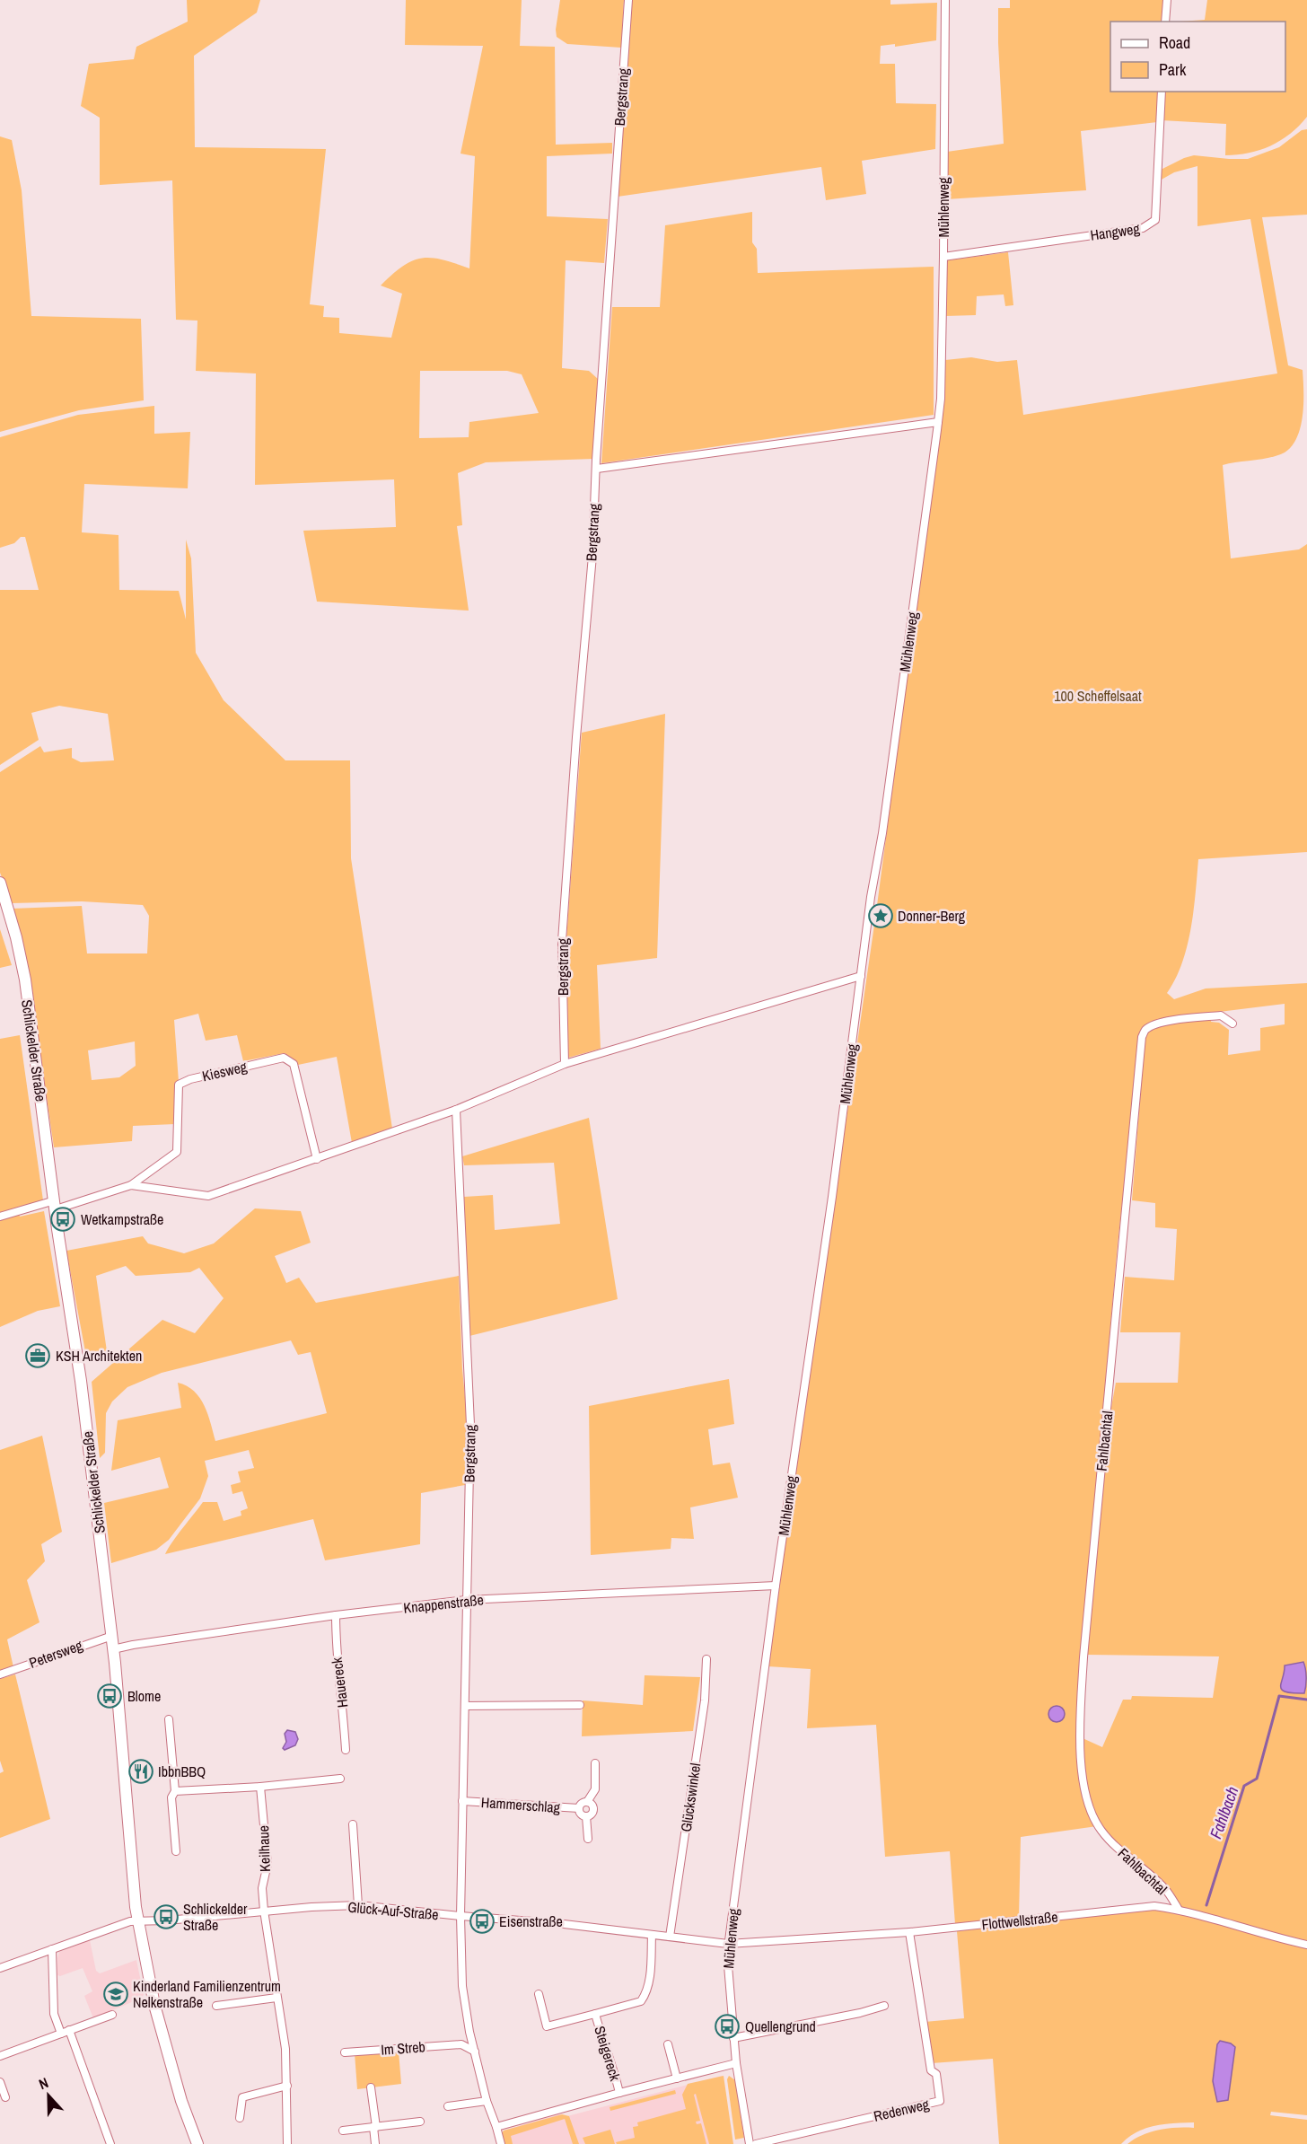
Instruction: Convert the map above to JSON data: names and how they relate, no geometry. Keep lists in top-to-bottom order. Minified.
{"streets":{"main road":["Schlickelder Straße"],"street":["Bergstrang","Mühlenweg","Hangweg","Kiesweg","Fahlbachtal","Knappenstraße","Petersweg","Hauereck","Glückswinkel","Hammerschlag","Keilhaue","Glück-Auf-Straße","Flottwellstraße","Im Streb","Steigereck","Redenweg"]},"crossings":[["Bergstrang","Kiesweg"],["Bergstrang","Knappenstraße"],["Bergstrang","Hammerschlag"],["Bergstrang","Glück-Auf-Straße"],["Mühlenweg","Hangweg"],["Mühlenweg","Knappenstraße"],["Mühlenweg","Glück-Auf-Straße"],["Mühlenweg","Flottwellstraße"],["Schlickelder Straße","Kiesweg"],["Schlickelder Straße","Knappenstraße"],["Schlickelder Straße","Petersweg"],["Schlickelder Straße","Glück-Auf-Straße"],["Fahlbachtal","Flottwellstraße"],["Knappenstraße","Hauereck"],["Glückswinkel","Glück-Auf-Straße"],["Keilhaue","Glück-Auf-Straße"],["Glück-Auf-Straße","Flottwellstraße"],["Glück-Auf-Straße","Steigereck"],["Flottwellstraße","Redenweg"]],"water":["Fahlbach"],"parks":["100 Scheffelsaat"],"places":{"place":["Donner-Berg"],"bus stop":["Wetkampstraße","Blome","Schlickelder Straße","Eisenstraße","Quellengrund"],"office":["KSH Architekten"],"restaurant":["IbbnBBQ"],"school or university":["Kinderland Familienzentrum Nelkenstraße"]},"legend":["Road","Park"],"north":"top"}
